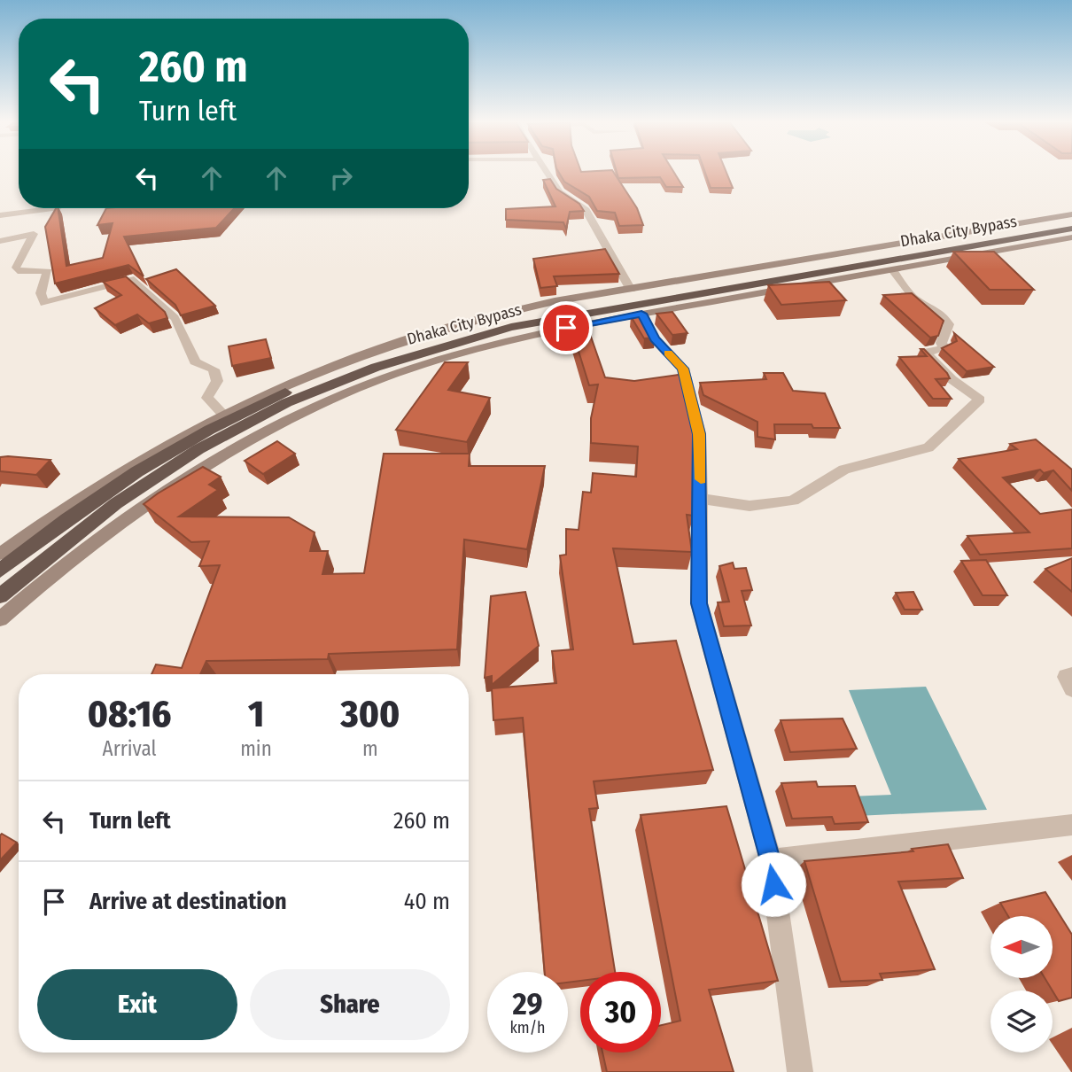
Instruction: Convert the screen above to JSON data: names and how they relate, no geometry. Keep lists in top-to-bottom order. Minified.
{"streets":{"highway":["Dhaka City Bypass"]},"north":"left","page":{"turn":["260 m","Turn left"],"eta":["08:16","Arrival","1","min","300","m"],"list":[{"name":"Turn left","value":"260 m"},{"name":"Arrive at destination","value":"40 m"}],"buttons":["Exit","Share"],"speed":"29 km/h","limit":"30"}}
